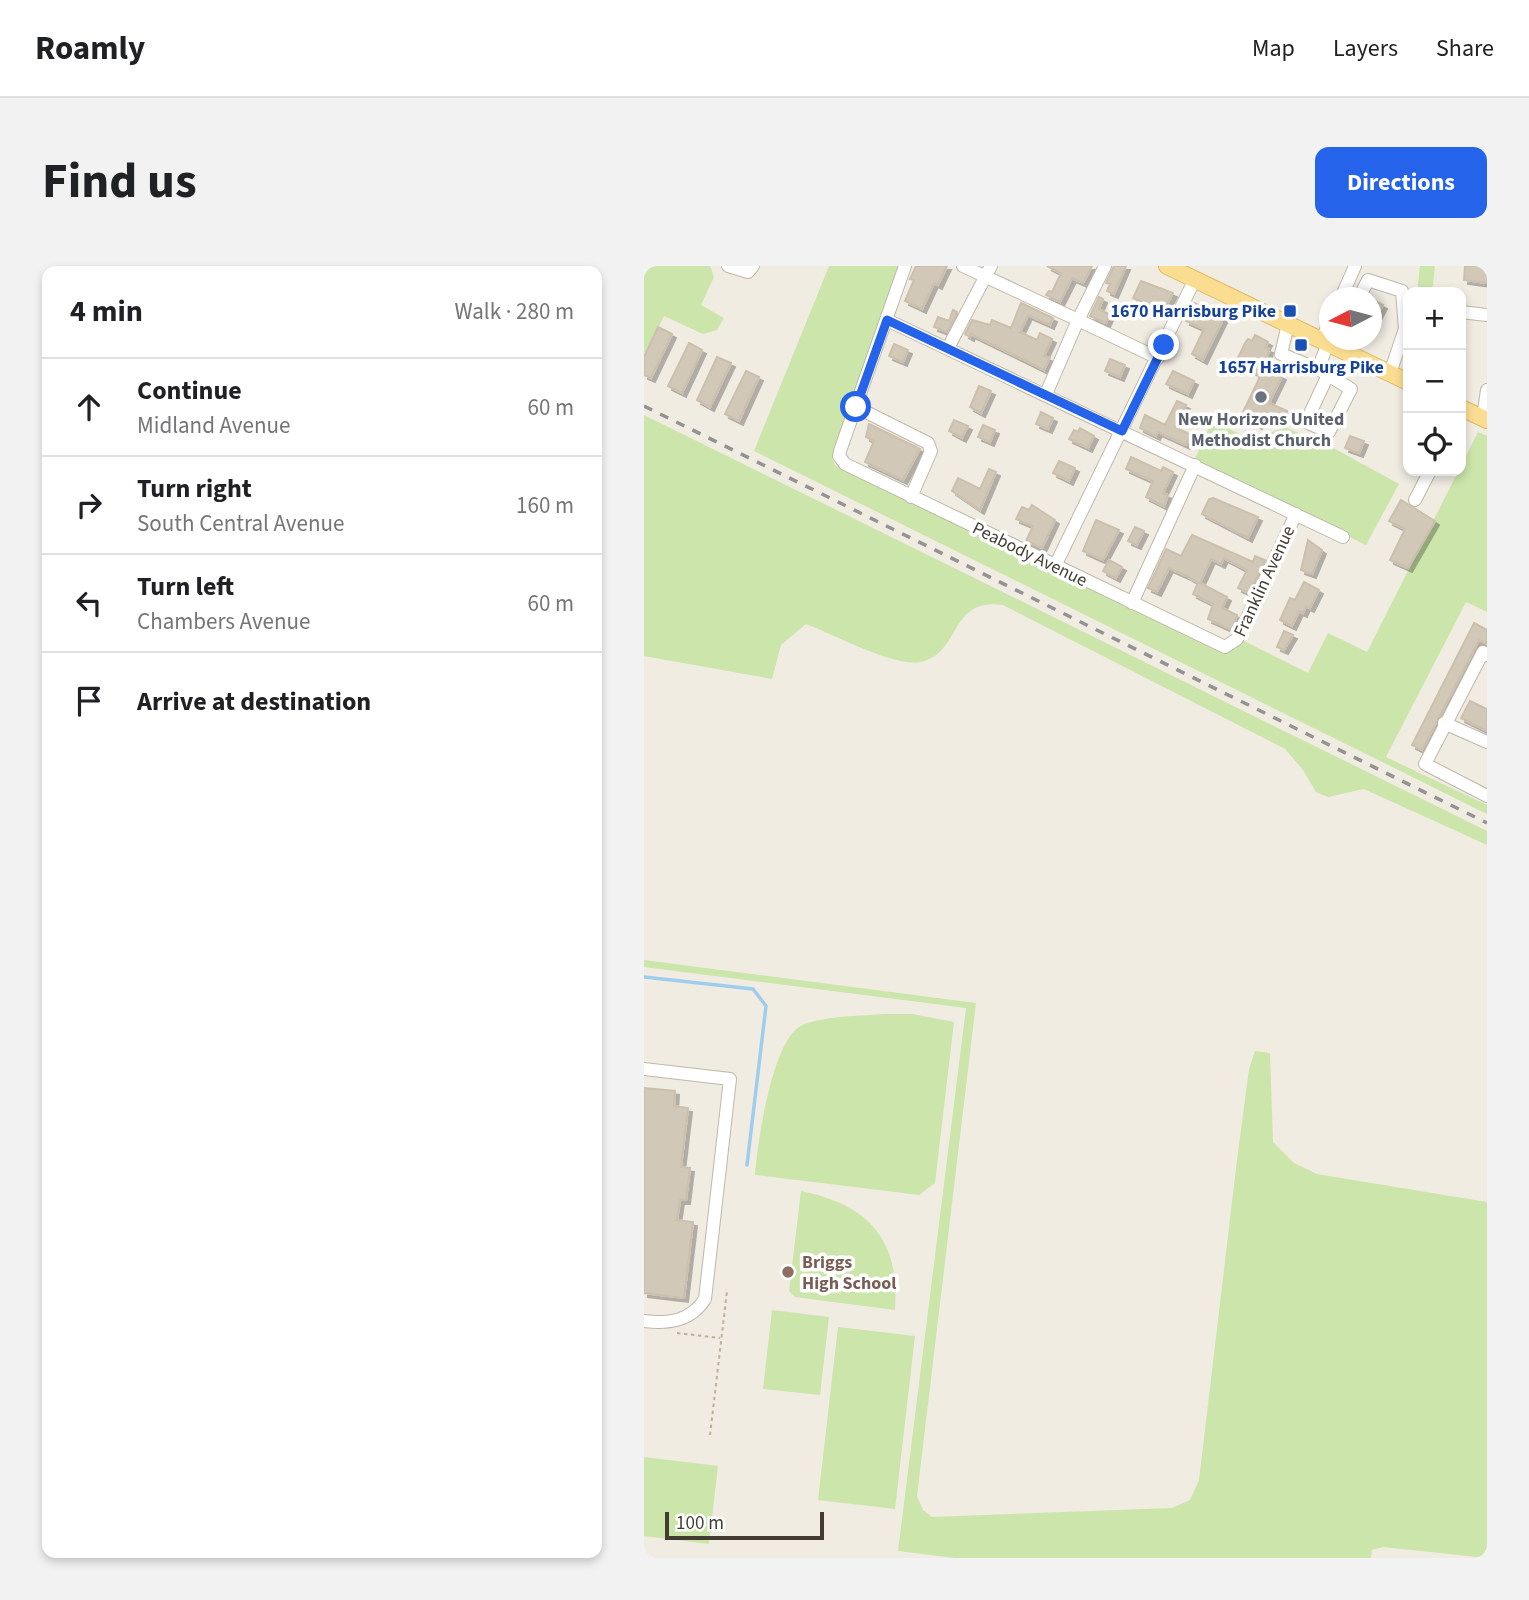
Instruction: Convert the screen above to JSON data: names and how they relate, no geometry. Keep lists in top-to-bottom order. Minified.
{"streets":{"street":["Peabody Avenue","Franklin Avenue"]},"crossings":[["Peabody Avenue","Franklin Avenue"]],"places":{"transit":["1670 Harrisburg Pike","1657 Harrisburg Pike"],"other":["New Horizons United Methodist Church","Briggs High School"]},"scale_bar":"100 m","north":"left","page":{"header":"Roamly","nav":["Map","Layers","Share"],"title":"Find us","buttons":"Directions","heading":["4 min","Walk · 280 m"],"map_buttons":["+","−"],"list":[["Continue","Midland Avenue","60 m"],["Turn right","South Central Avenue","160 m"],["Turn left","Chambers Avenue","60 m"],"Arrive at destination"],"scale":"100 m"}}
